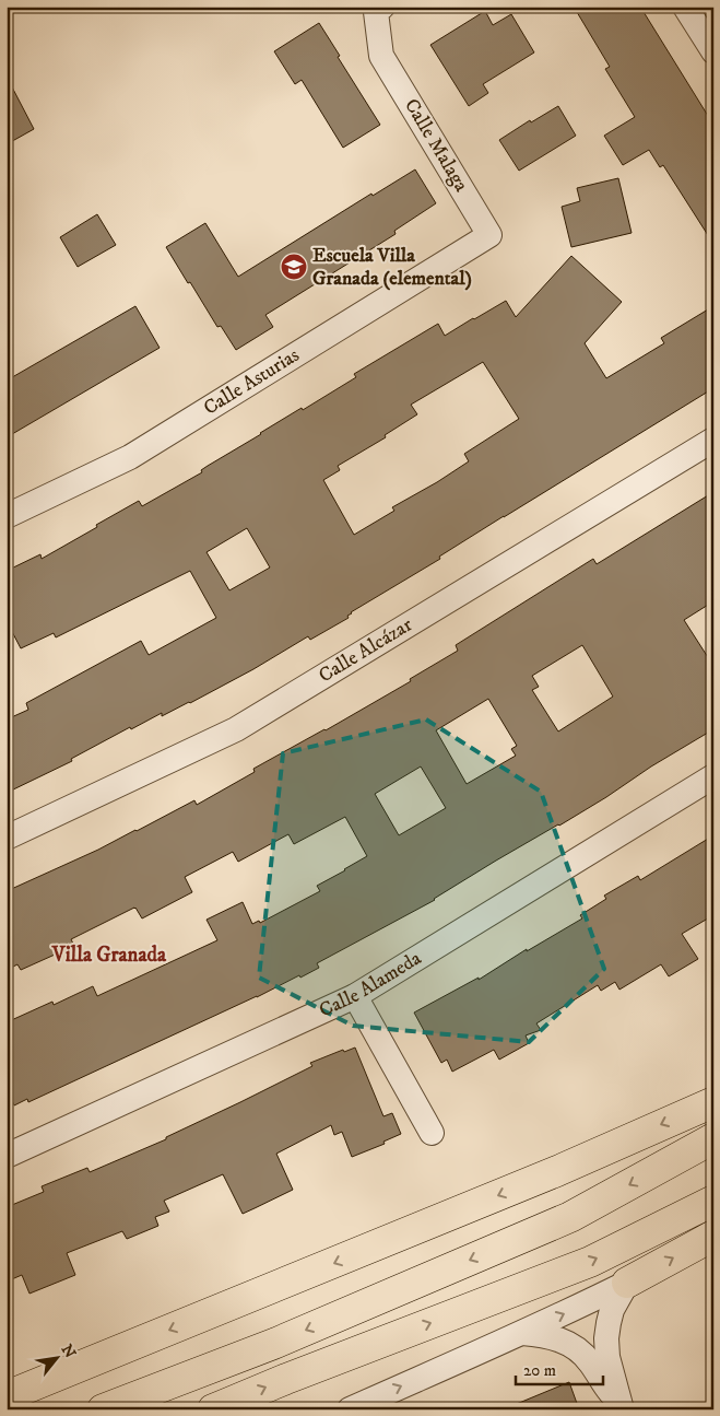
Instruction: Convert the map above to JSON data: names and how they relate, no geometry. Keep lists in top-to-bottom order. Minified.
{"streets":{"street":["Calle Malaga","Calle Asturias","Calle Alcázar","Calle Alameda"]},"crossings":[["Calle Malaga","Calle Asturias"]],"districts":["Villa Granada"],"places":{"school or university":["Escuela Villa Granada (elemental)"]},"scale_bar":"20 m","north":"top right"}
